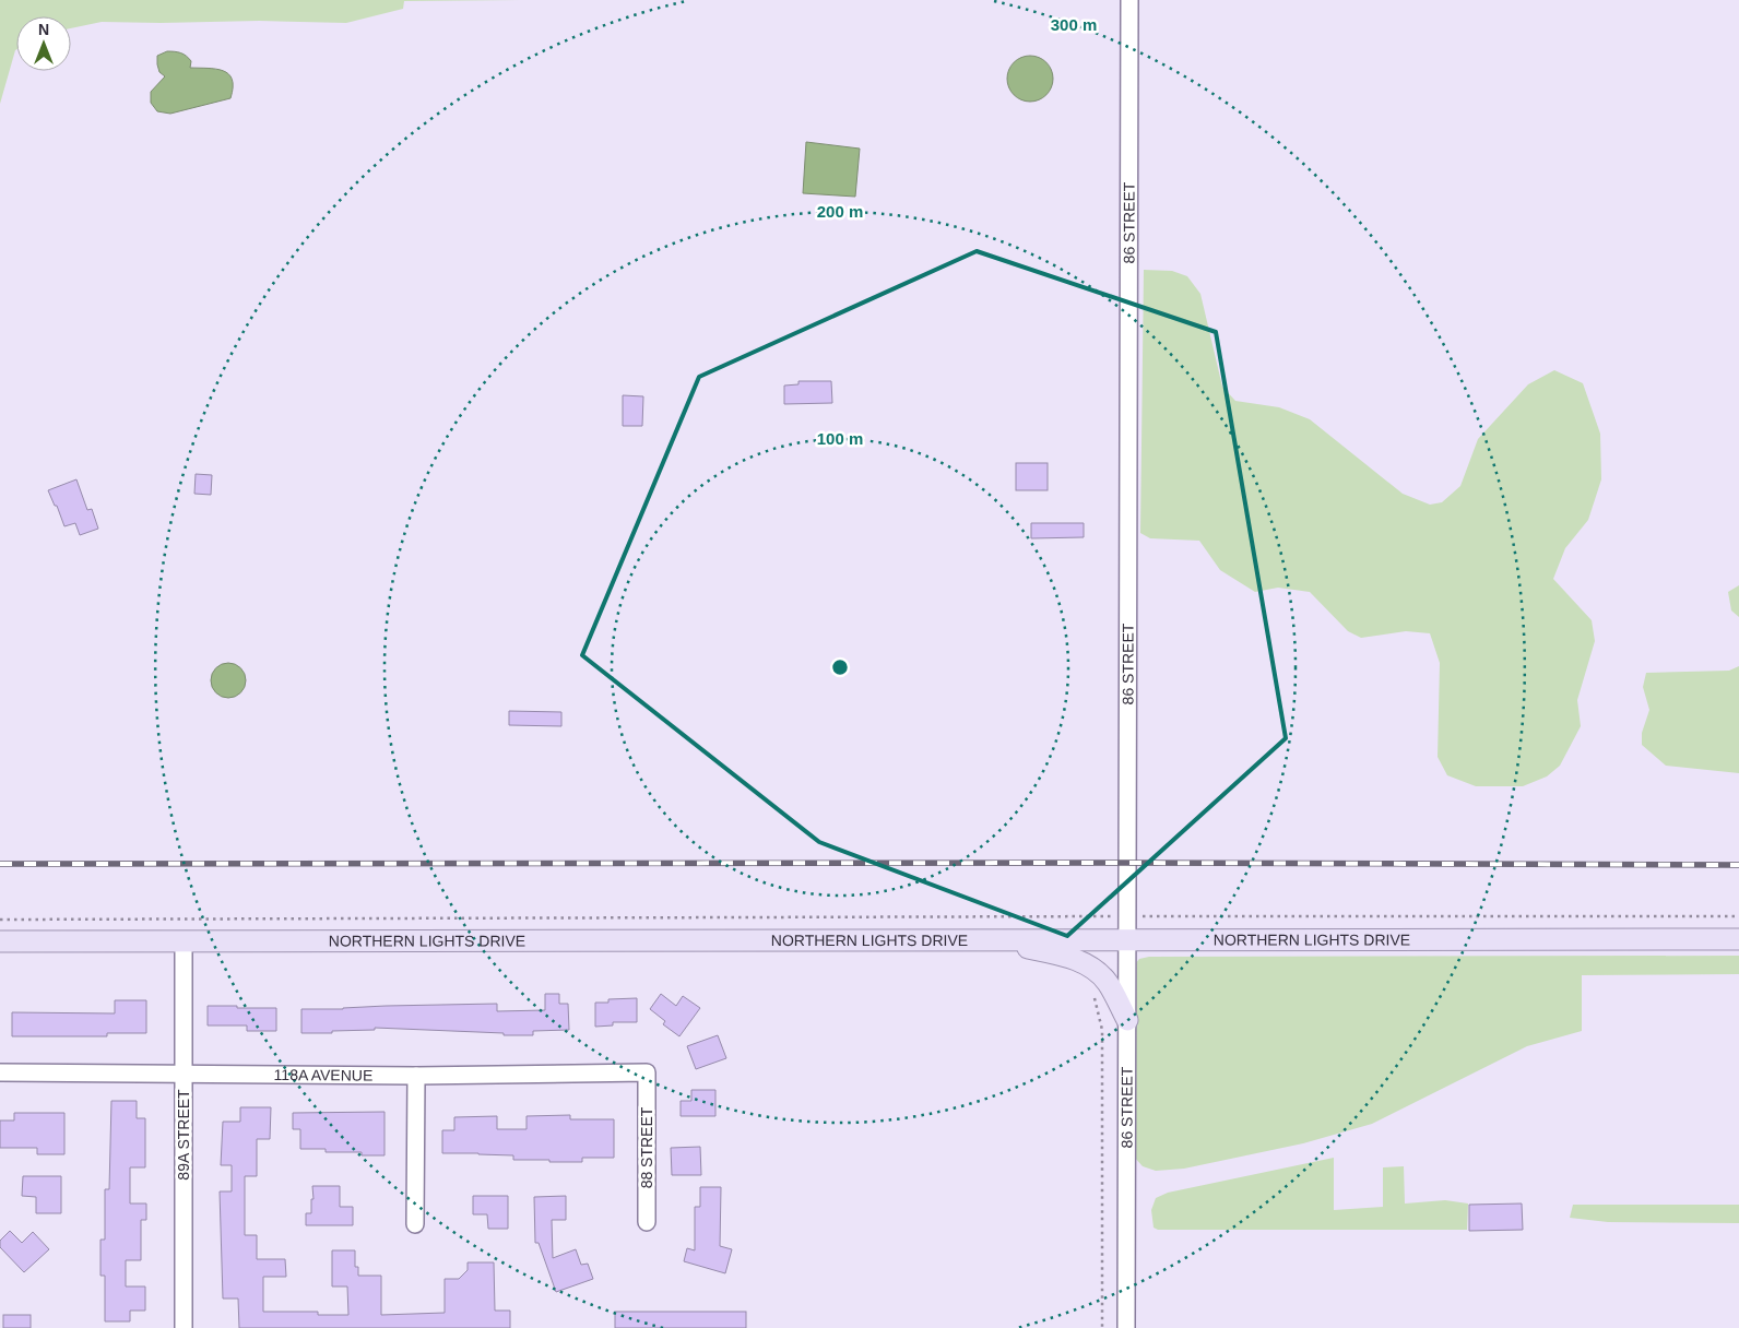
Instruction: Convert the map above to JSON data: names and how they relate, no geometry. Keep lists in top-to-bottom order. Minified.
{"streets":{"main road":["NORTHERN LIGHTS DRIVE"],"street":["86 STREET","118A AVENUE","89A STREET","88 STREET"]},"crossings":[["86 STREET","NORTHERN LIGHTS DRIVE"],["NORTHERN LIGHTS DRIVE","89A STREET"],["118A AVENUE","89A STREET"],["118A AVENUE","88 STREET"]],"north":"top","rings":["300 m","200 m","100 m"]}
